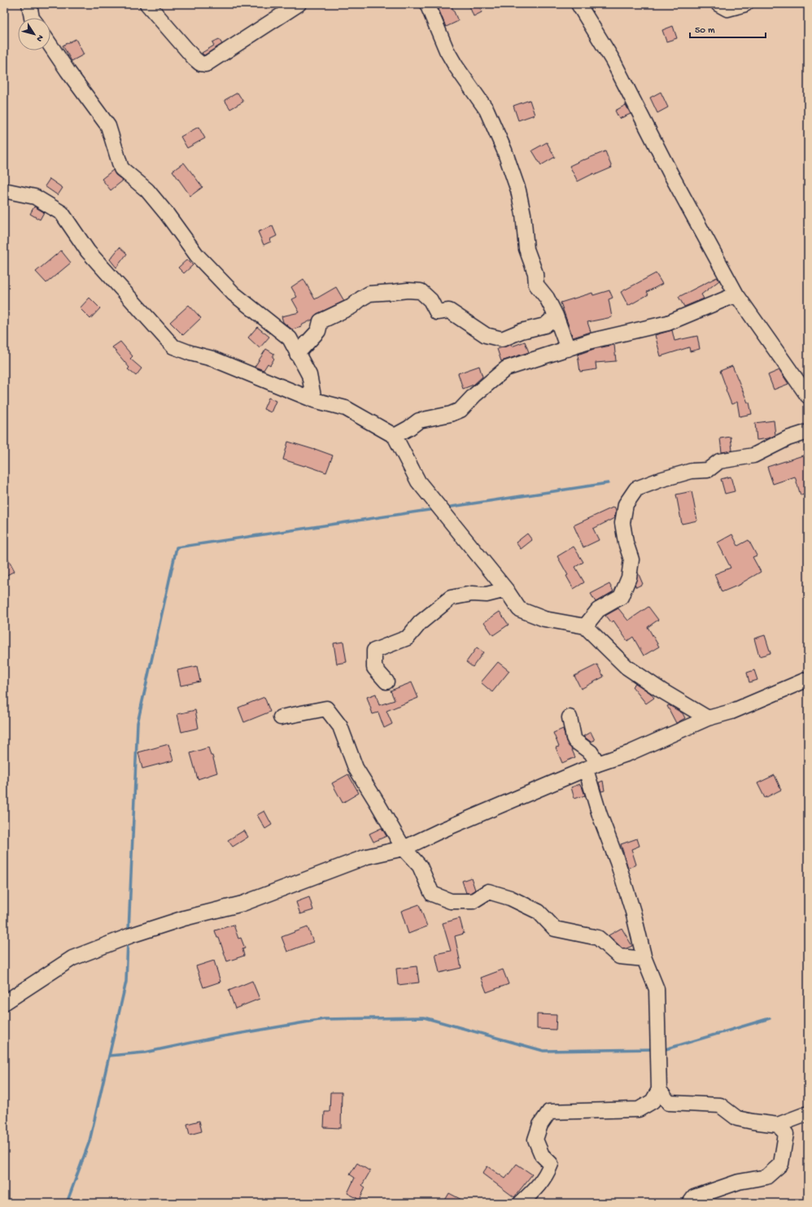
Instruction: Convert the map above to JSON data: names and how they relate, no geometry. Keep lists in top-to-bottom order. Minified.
{"scale_bar":"50 m","north":"bottom right"}
